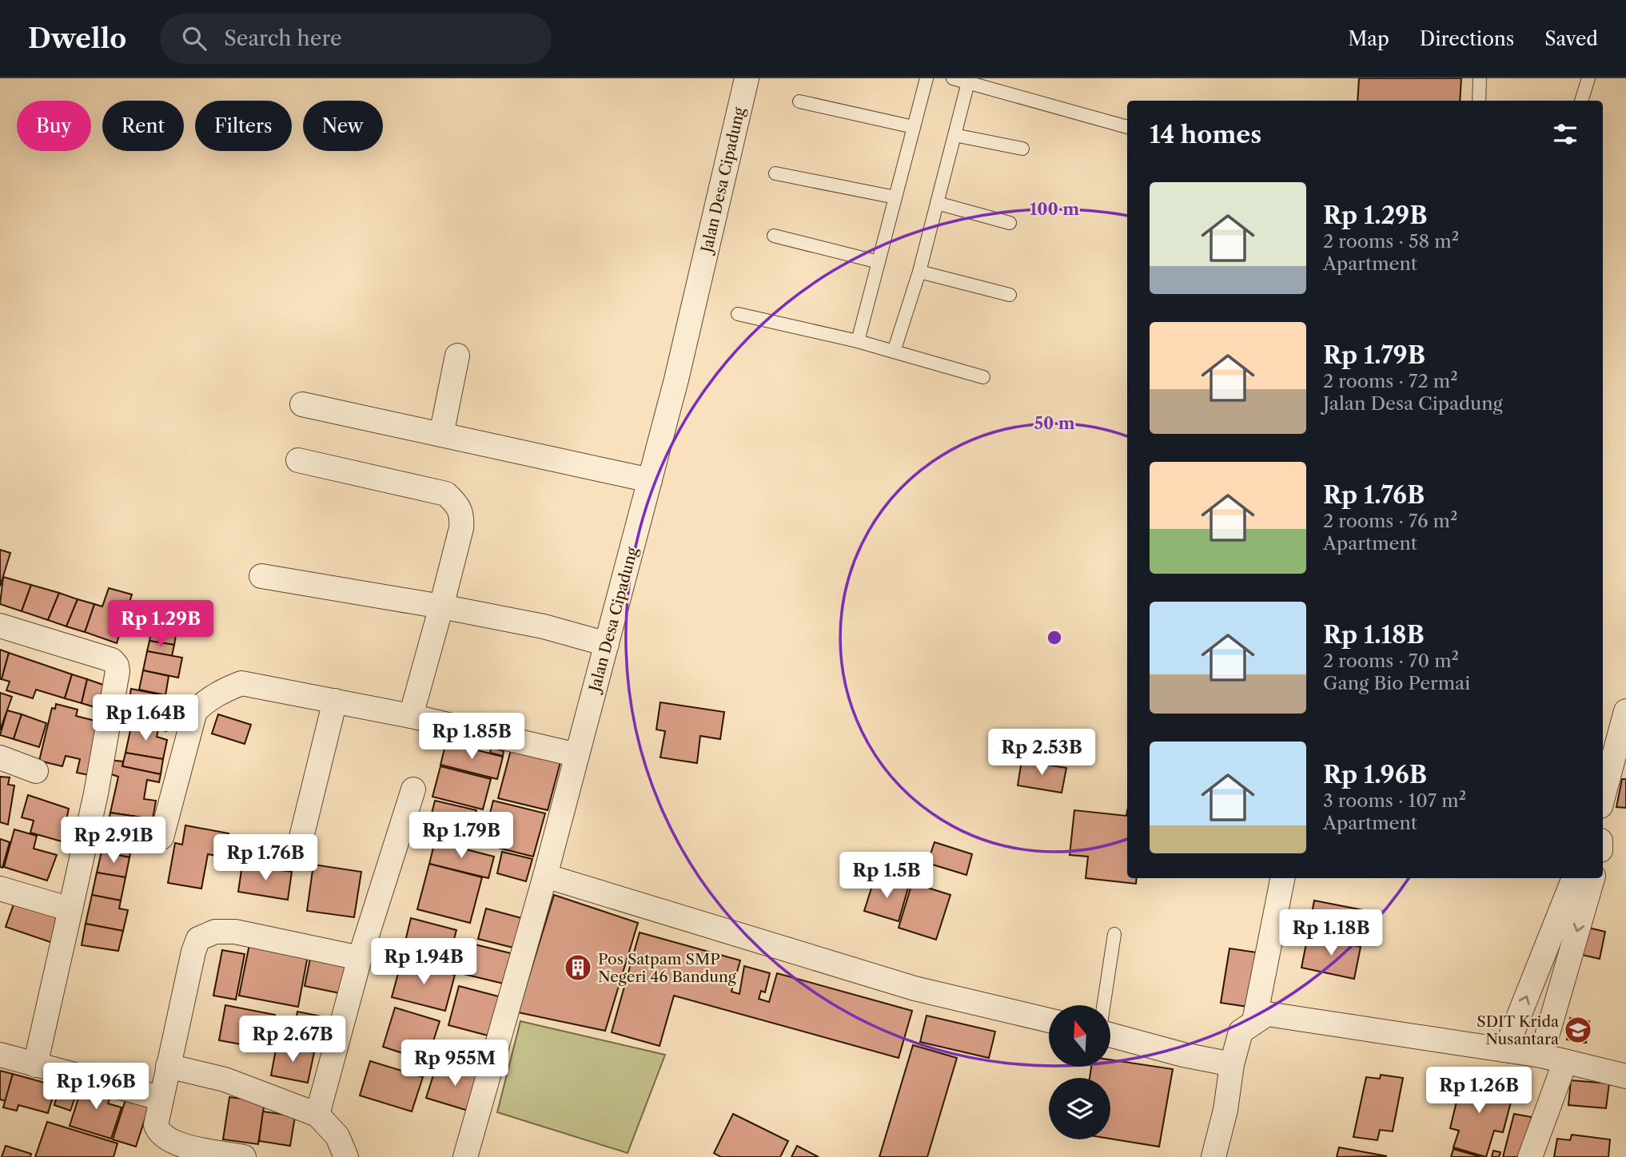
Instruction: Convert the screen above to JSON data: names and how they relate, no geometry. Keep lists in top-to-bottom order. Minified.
{"streets":{"street":["Jalan Desa Cipadung"]},"places":{"building":["Pos Satpam SMP Negeri 46 Bandung"],"school or university":["SDIT Krida Nusantara"]},"north":"top","page":{"header":"Dwello","search":"Search here","nav":["Map","Directions","Saved"],"chip":["Buy","Rent","Filters","New"],"heading":"14 homes","list":[{"name":"Rp 1.29B","note":"2 rooms · 58 m² · Apartment"},{"name":"Rp 1.79B","note":"2 rooms · 72 m² · Jalan Desa Cipadung"},{"name":"Rp 1.76B","note":"2 rooms · 76 m² · Apartment"},{"name":"Rp 1.18B","note":"2 rooms · 70 m² · Gang Bio Permai"},{"name":"Rp 1.96B","note":"3 rooms · 107 m² · Apartment"}],"price":["Rp 1.29B","Rp 1.64B","Rp 1.85B","Rp 2.53B","Rp 1.79B","Rp 2.91B","Rp 1.76B","Rp 1.5B","Rp 1.18B","Rp 1.94B","Rp 2.67B","Rp 955M","Rp 1.96B","Rp 1.26B"]},"rings":["100 m","50 m"]}
